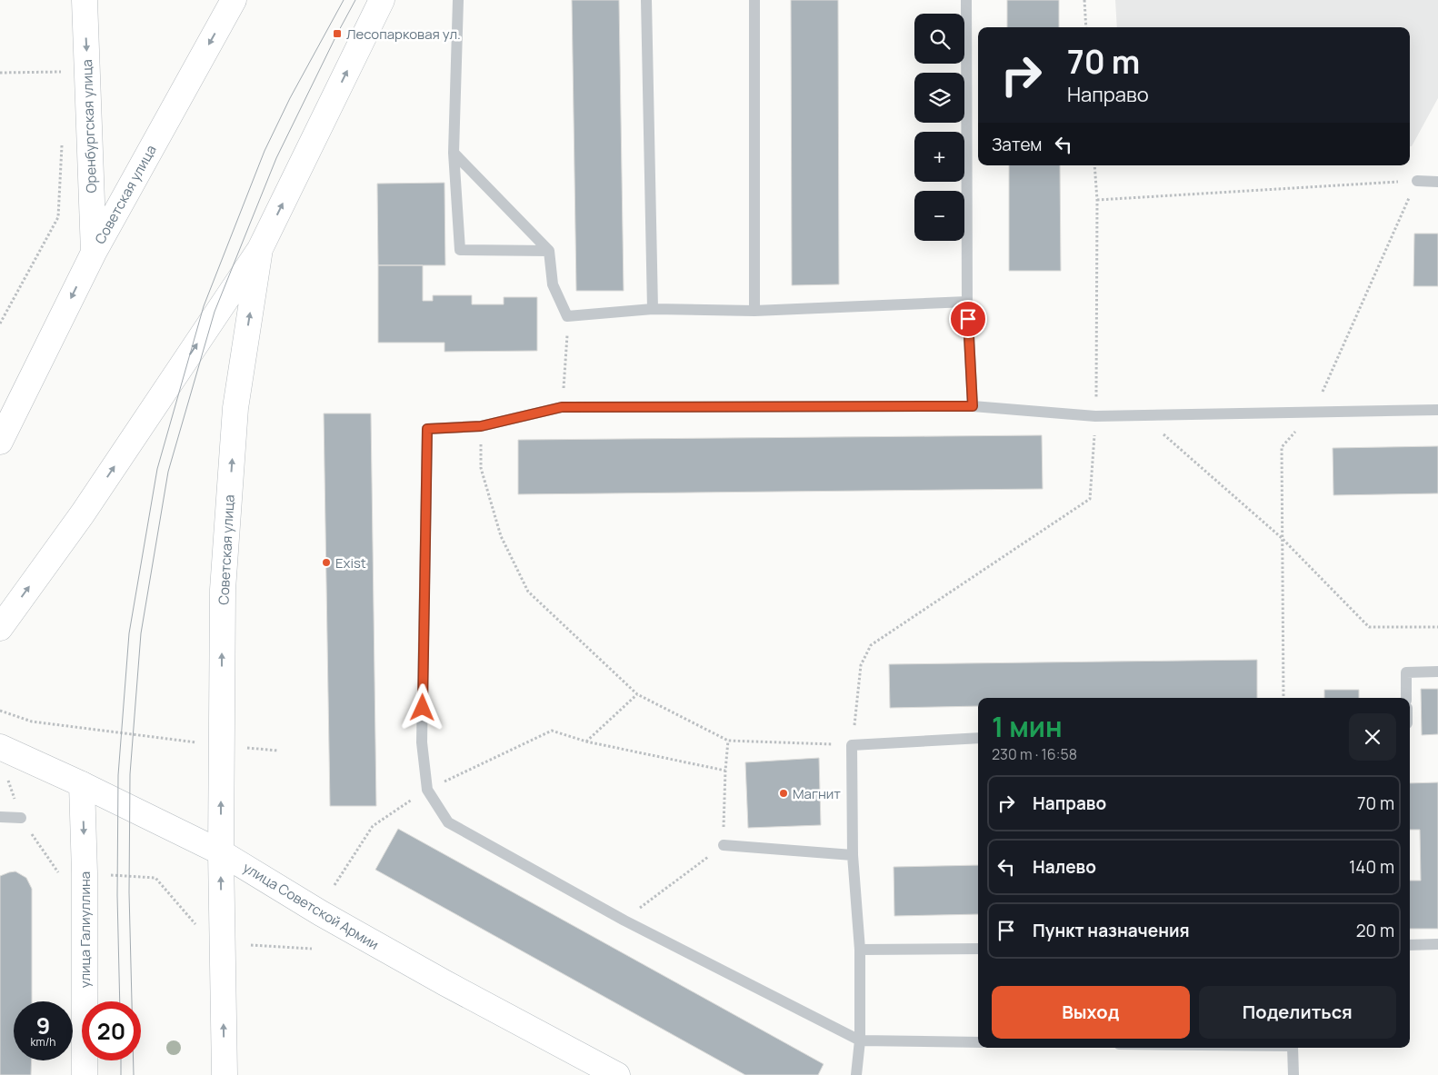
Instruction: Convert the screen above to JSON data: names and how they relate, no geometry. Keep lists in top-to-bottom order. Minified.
{"streets":{"main road":["Оренбургская улица","Советская улица","улица Советской Армии","улица Галиуллина"]},"crossings":[["Оренбургская улица","Советская улица"],["Советская улица","улица Советской Армии"],["улица Советской Армии","улица Галиуллина"]],"one_way":["Оренбургская улица"],"places":{"transit":["Лесопарковая ул."],"other":["Exist","Магнит"]},"page":{"map_buttons":["+","−"],"turn":["70 m","Направо"],"then":"Затем","heading":["1 мин","230 m · 16:58"],"list":[{"name":"Направо","value":"70 m"},{"name":"Налево","value":"140 m"},{"name":"Пункт назначения","value":"20 m"}],"buttons":["Выход","Поделиться"],"speed":"9 km/h","limit":"20"}}
